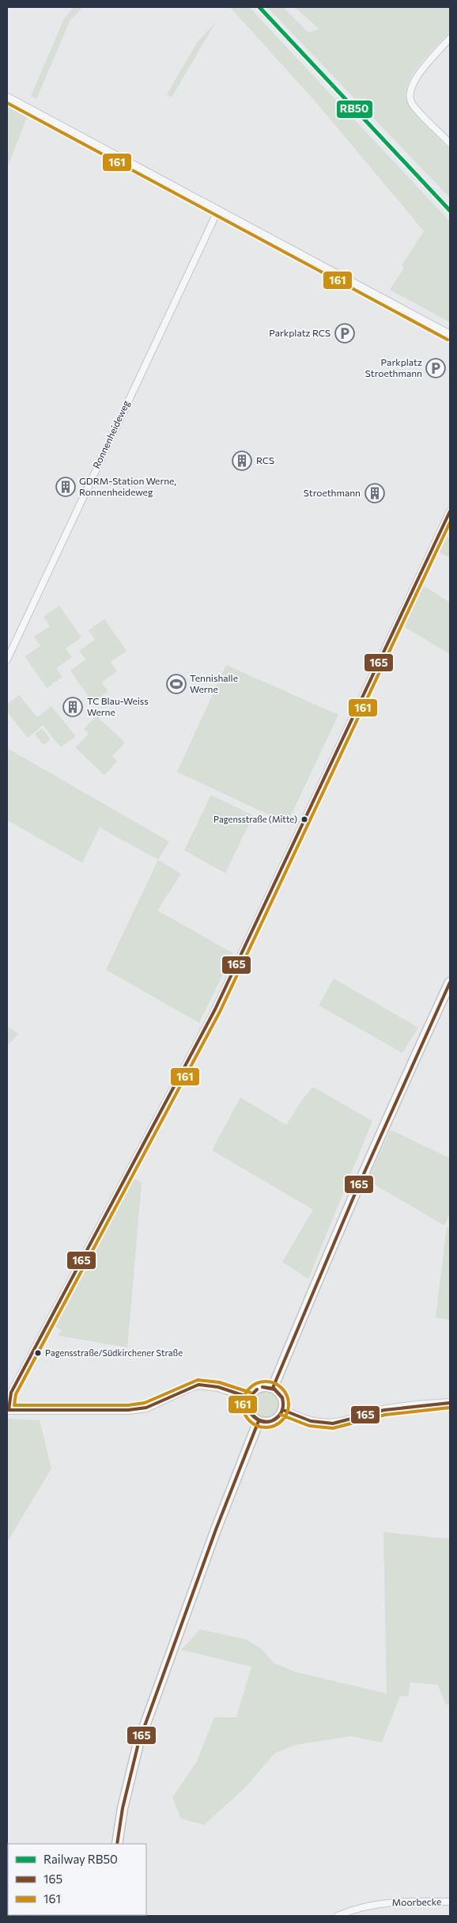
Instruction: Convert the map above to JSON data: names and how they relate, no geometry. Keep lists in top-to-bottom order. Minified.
{"streets":{"street":["Ronnenheideweg","Moorbecke"]},"places":{"parking":["Parkplatz RCS","Parkplatz Stroethmann"],"building":["RCS","GDRM-Station Werne, Ronnenheideweg","Stroethmann","TC Blau-Weiss Werne"],"sports":["Tennishalle Werne"],"other":["Pagensstraße (Mitte)","Pagensstraße/Südkirchener Straße"]},"lines":["rail line RB50","transit line 161","transit line 165"],"legend":["Railway RB50","165","161"]}
